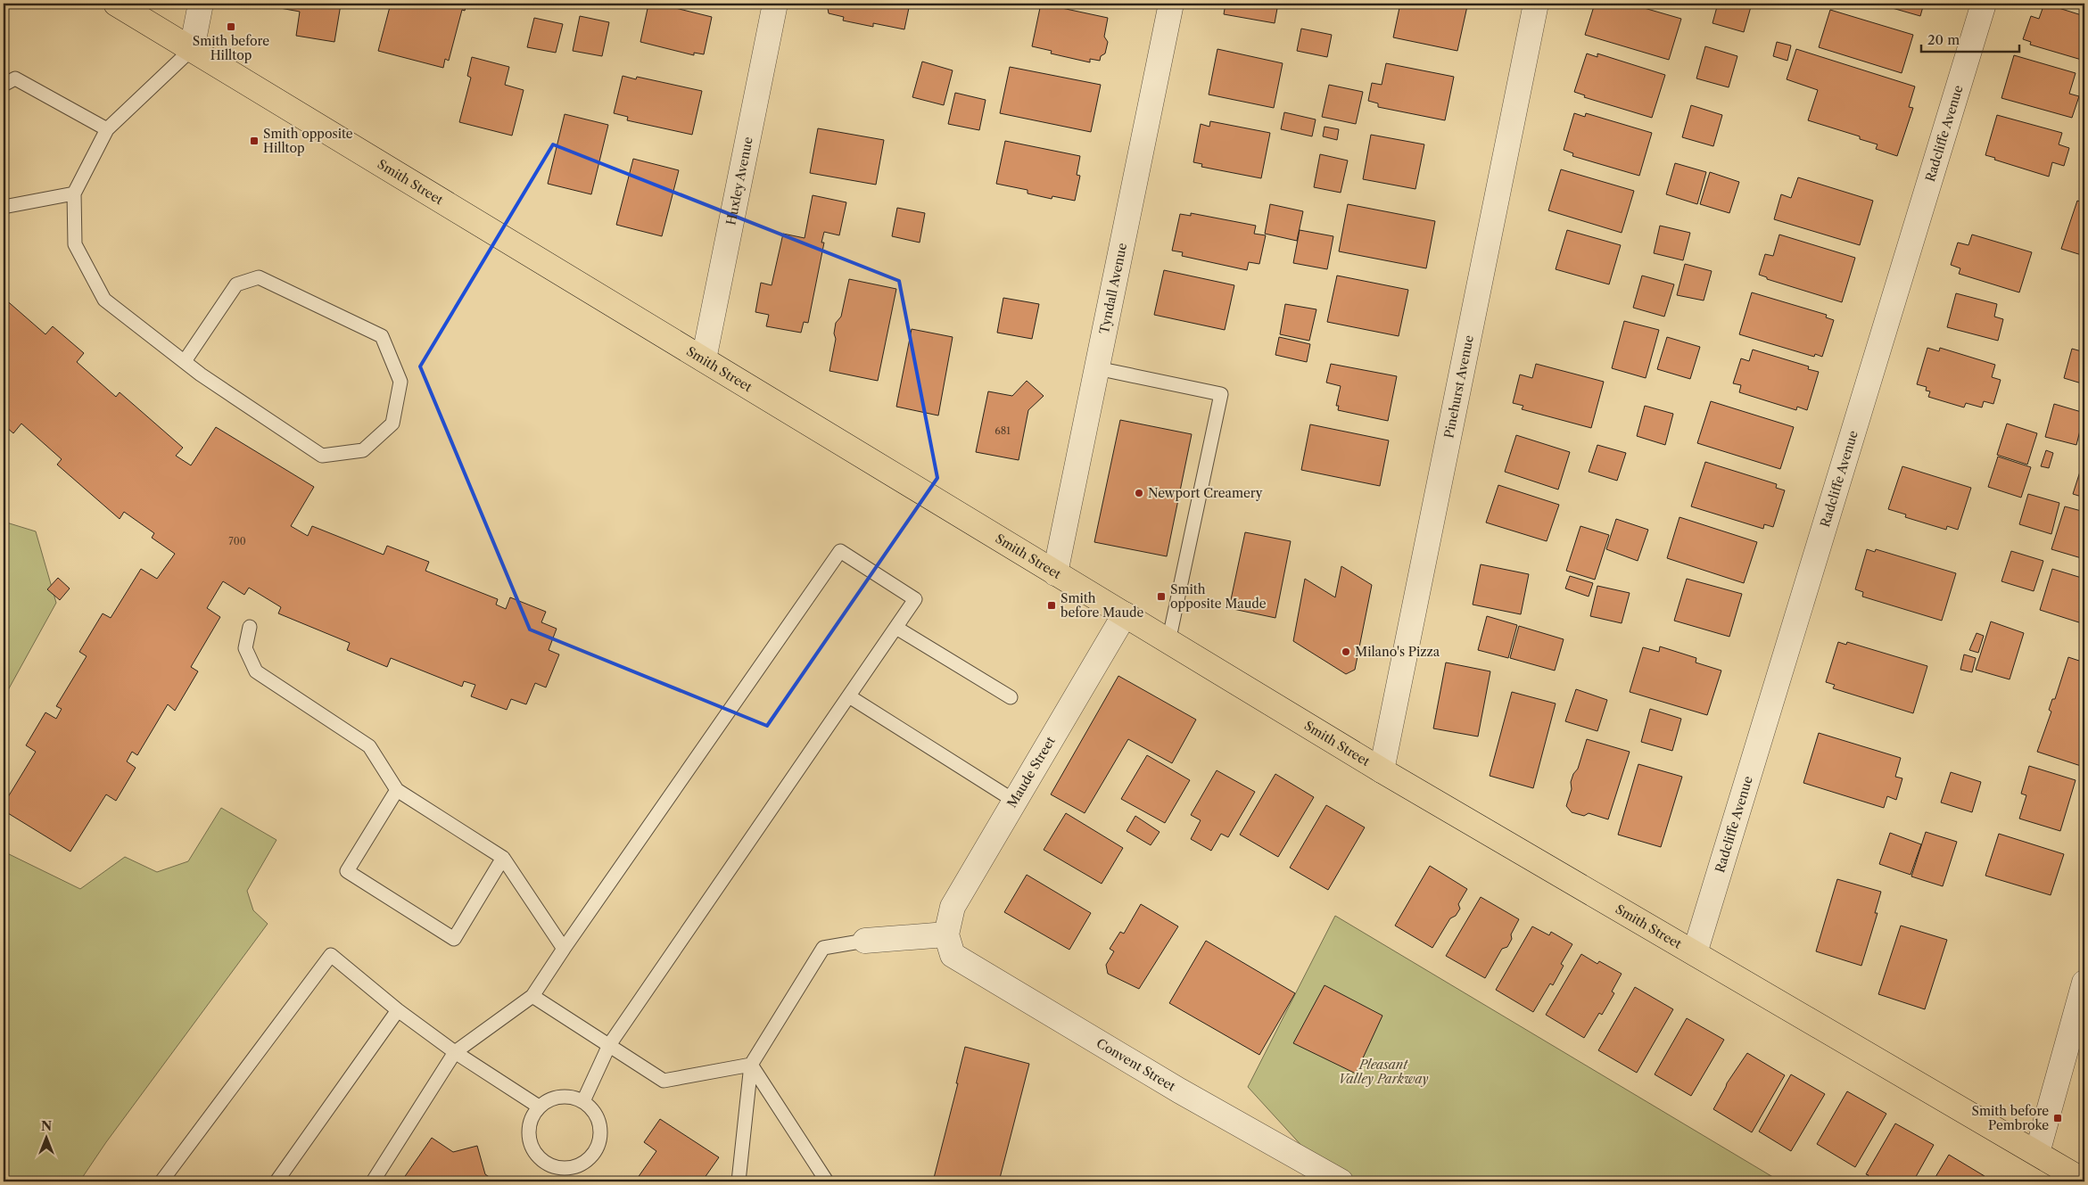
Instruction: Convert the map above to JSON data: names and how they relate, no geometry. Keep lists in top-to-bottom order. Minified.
{"streets":{"main road":["Smith Street"],"street":["Radcliffe Avenue","Huxley Avenue","Tyndall Avenue","Pinehurst Avenue","Maude Street","Convent Street"]},"crossings":[["Radcliffe Avenue","Smith Street"],["Huxley Avenue","Smith Street"],["Smith Street","Tyndall Avenue"],["Smith Street","Pinehurst Avenue"],["Smith Street","Maude Street"],["Maude Street","Convent Street"]],"parks":["Pleasant Valley Parkway"],"places":{"transit":["Smith before Hilltop","Smith opposite Hilltop","Smith opposite Maude","Smith before Maude","Smith before Pembroke"],"other":["Newport Creamery","Milano's Pizza"]},"house_numbers":["681","700"],"scale_bar":"20 m","north":"top"}
